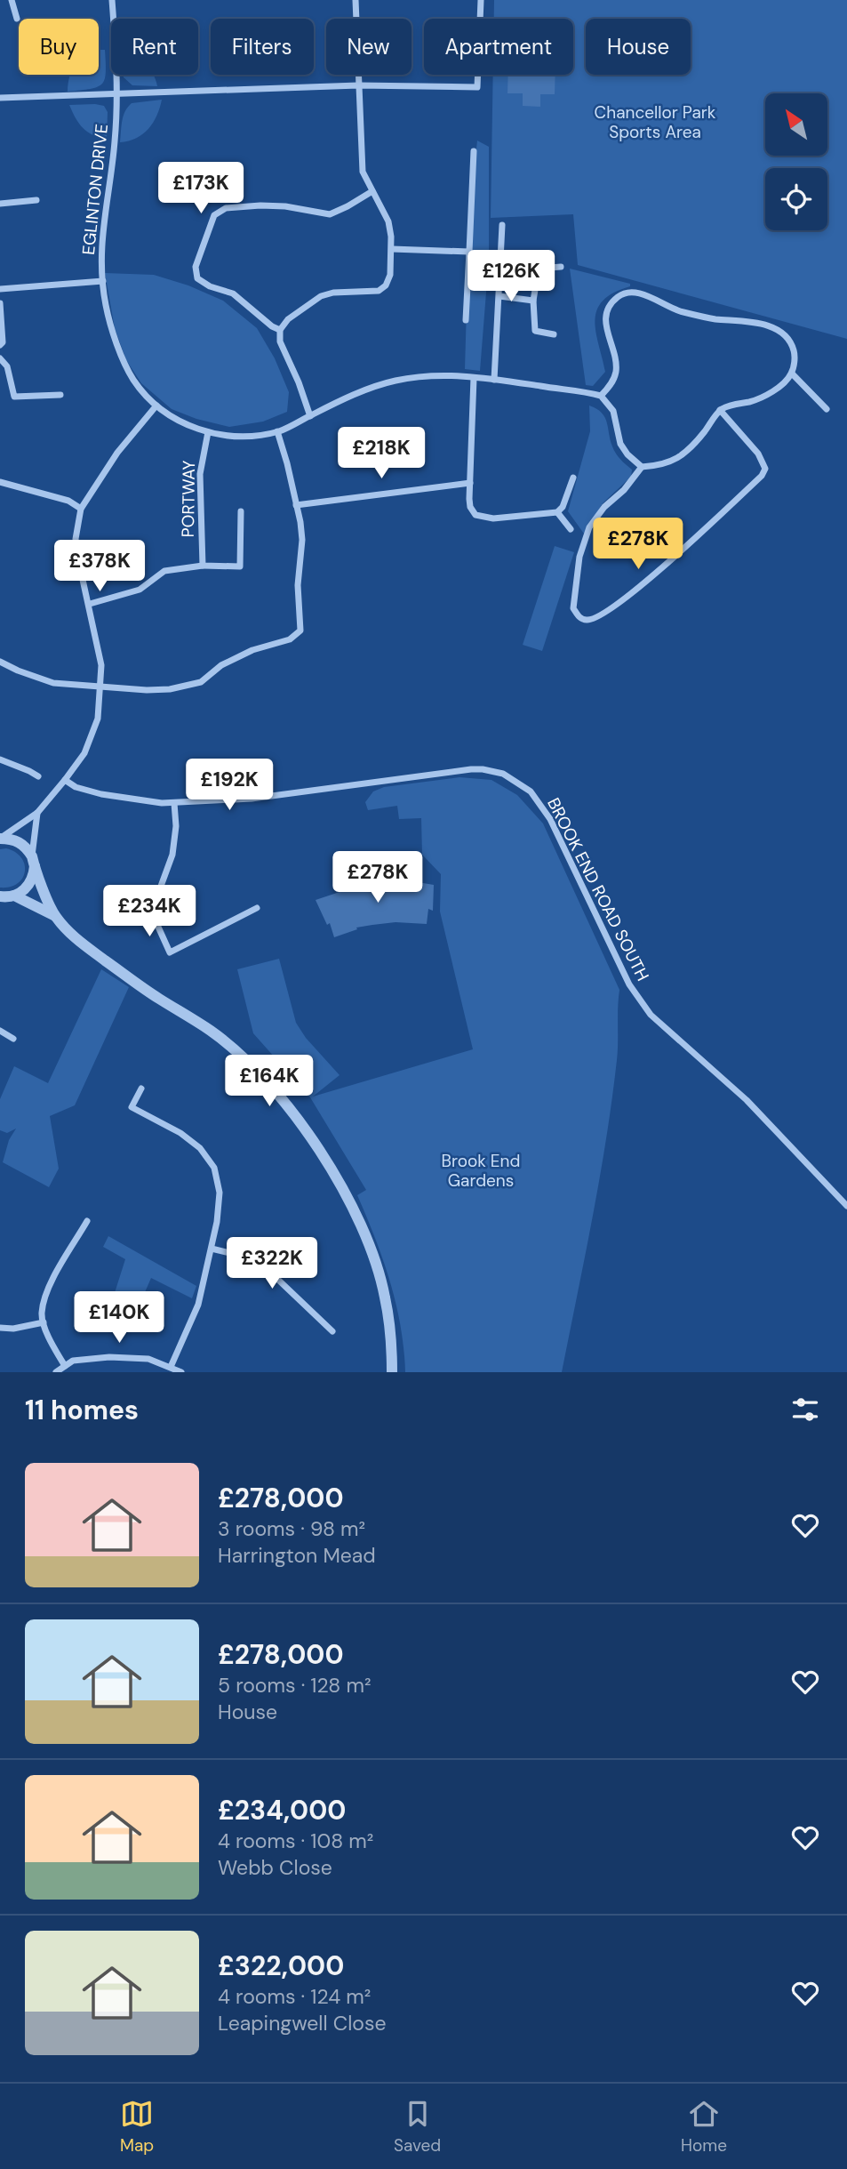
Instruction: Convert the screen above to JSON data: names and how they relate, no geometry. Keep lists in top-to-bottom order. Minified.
{"streets":{"street":["EGLINTON DRIVE","PORTWAY","BROOK END ROAD SOUTH"]},"crossings":[["EGLINTON DRIVE","PORTWAY"]],"parks":["Chancellor Park Sports Area","Brook End Gardens"],"north":"top left","page":{"chip":["Buy","Rent","Filters","New","Apartment","House"],"price":["£173K","£126K","£218K","£278K","£378K","£192K","£278K","£234K","£164K","£322K","£140K"],"heading":"11 homes","list":[{"name":"£278,000","note":"3 rooms · 98 m² · Harrington Mead"},{"name":"£278,000","note":"5 rooms · 128 m² · House"},{"name":"£234,000","note":"4 rooms · 108 m² · Webb Close"},{"name":"£322,000","note":"4 rooms · 124 m² · Leapingwell Close"}],"tabs":["Map","Saved","Home"]}}
